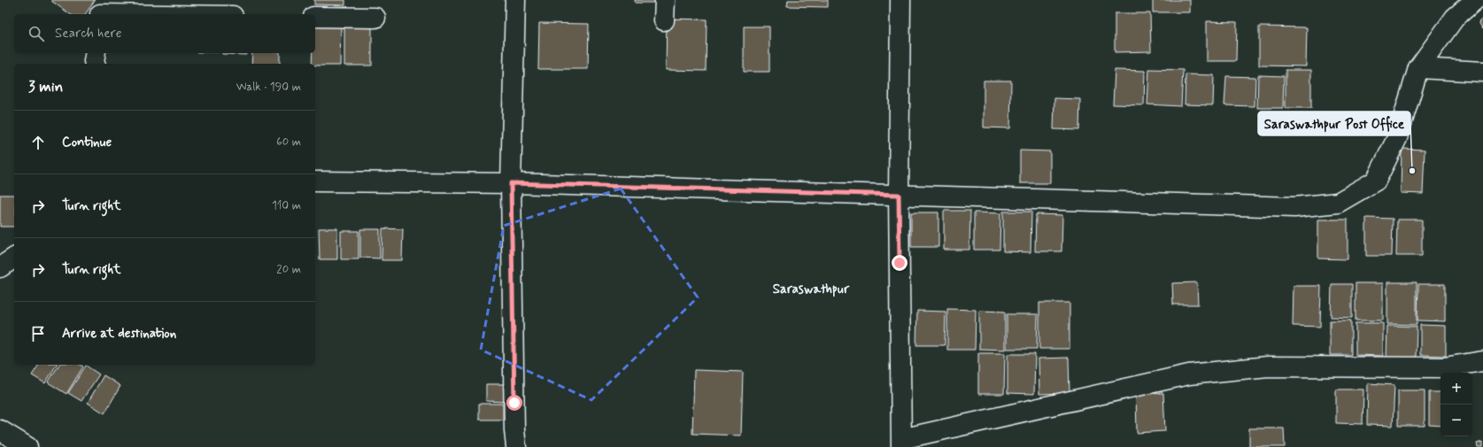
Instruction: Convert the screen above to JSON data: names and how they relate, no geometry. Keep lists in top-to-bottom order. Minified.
{"districts":["Saraswathpur"],"places":["Saraswathpur Post Office"],"page":{"search":"Search here","heading":["3 min","Walk · 190 m"],"list":[["Continue","60 m"],["Turn right","110 m"],["Turn right","20 m"],"Arrive at destination"],"map_buttons":["+","−"]}}
